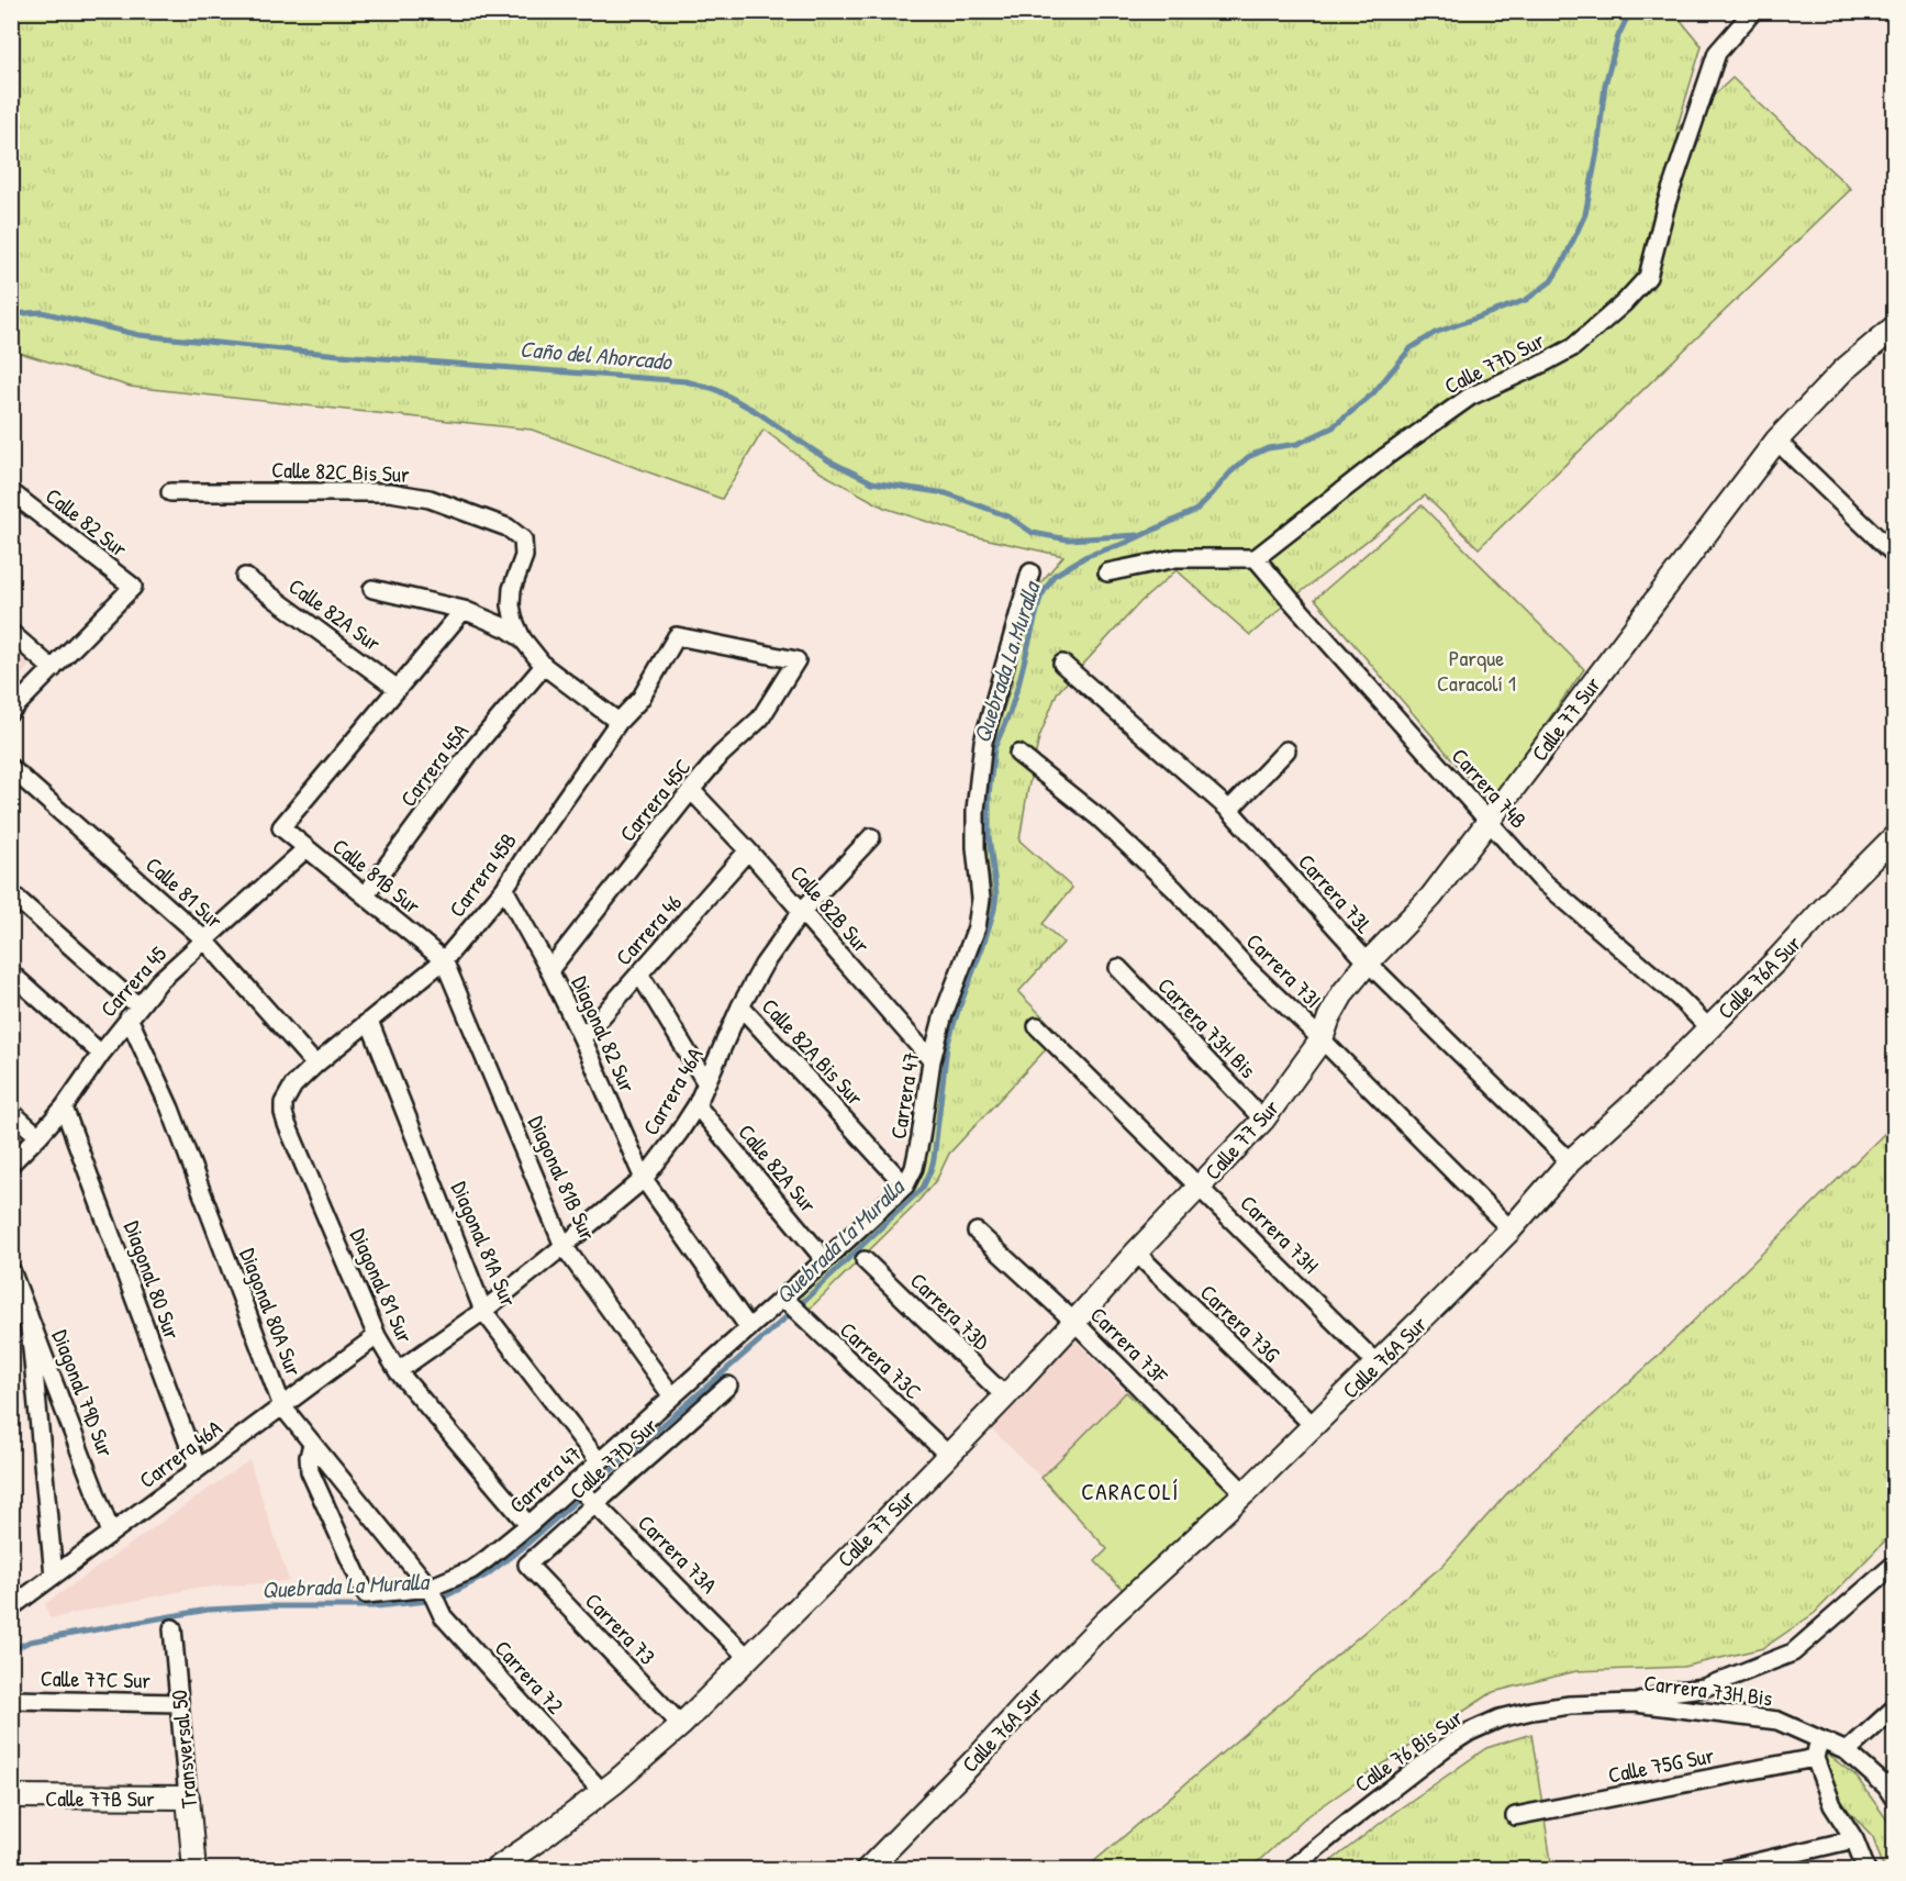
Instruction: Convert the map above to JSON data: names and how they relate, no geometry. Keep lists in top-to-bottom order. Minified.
{"streets":{"street":["Calle 77D Sur","Calle 82C Bis Sur","Calle 82 Sur","Calle 82A Sur","Calle 77 Sur","Carrera 45A","Carrera 74B","Carrera 45C","Carrera 45B","Calle 81B Sur","Calle 81 Sur","Carrera 73L","Calle 82B Sur","Carrera 46","Carrera 73I","Calle 76A Sur","Carrera 45","Carrera 73H Bis","Diagonal 82 Sur","Calle 82A Bis Sur","Carrera 46A","Carrera 47","Diagonal 81B Sur","Carrera 73H","Diagonal 81A Sur","Diagonal 80 Sur","Diagonal 81 Sur","Carrera 73D","Diagonal 80A Sur","Carrera 73G","Carrera 73F","Carrera 73C","Diagonal 79D Sur","Carrera 73A","Carrera 73","Carrera 72","Calle 77C Sur","Transversal 50","Calle 76 Bis Sur","Calle 75G Sur","Calle 77B Sur"]},"crossings":[["Calle 77D Sur","Carrera 74B"],["Calle 77D Sur","Carrera 47"],["Calle 77D Sur","Carrera 73A"],["Calle 77D Sur","Carrera 73"],["Calle 82A Sur","Calle 81B Sur"],["Calle 82A Sur","Carrera 46A"],["Calle 82A Sur","Carrera 47"],["Calle 77 Sur","Carrera 74B"],["Calle 77 Sur","Carrera 73L"],["Calle 77 Sur","Carrera 73I"],["Calle 77 Sur","Carrera 73H Bis"],["Calle 77 Sur","Carrera 73H"],["Calle 77 Sur","Carrera 73D"],["Calle 77 Sur","Carrera 73G"],["Calle 77 Sur","Carrera 73F"],["Calle 77 Sur","Carrera 73C"],["Calle 77 Sur","Carrera 73A"],["Calle 77 Sur","Carrera 73"],["Calle 77 Sur","Carrera 72"],["Carrera 45A","Calle 81B Sur"],["Carrera 74B","Calle 76A Sur"],["Carrera 45C","Carrera 45B"],["Carrera 45C","Calle 82B Sur"],["Carrera 45C","Diagonal 82 Sur"],["Carrera 45B","Calle 81B Sur"],["Carrera 45B","Calle 81 Sur"],["Carrera 45B","Diagonal 82 Sur"],["Carrera 45B","Diagonal 81B Sur"],["Carrera 45B","Diagonal 81A Sur"],["Carrera 45B","Diagonal 81 Sur"],["Calle 81B Sur","Carrera 45"],["Calle 81B Sur","Diagonal 81B Sur"],["Calle 81 Sur","Carrera 45"],["Carrera 73L","Calle 76A Sur"],["Calle 82B Sur","Carrera 46"],["Calle 82B Sur","Carrera 46A"],["Calle 82B Sur","Carrera 47"],["Carrera 46","Diagonal 82 Sur"],["Carrera 73I","Calle 76A Sur"],["Calle 76A Sur","Carrera 73H"],["Calle 76A Sur","Carrera 73G"],["Calle 76A Sur","Carrera 73F"],["Carrera 45","Diagonal 80 Sur"],["Carrera 45","Diagonal 80A Sur"],["Carrera 73H Bis","Calle 76 Bis Sur"],["Diagonal 82 Sur","Carrera 46A"],["Diagonal 82 Sur","Carrera 47"],["Calle 82A Bis Sur","Carrera 46A"],["Calle 82A Bis Sur","Carrera 47"],["Carrera 46A","Diagonal 81B Sur"],["Carrera 46A","Diagonal 81A Sur"],["Carrera 46A","Diagonal 80 Sur"],["Carrera 46A","Diagonal 81 Sur"],["Carrera 46A","Diagonal 80A Sur"],["Carrera 46A","Diagonal 79D Sur"],["Carrera 47","Diagonal 81B Sur"],["Carrera 47","Diagonal 81A Sur"],["Carrera 47","Diagonal 81 Sur"],["Carrera 47","Diagonal 80A Sur"],["Carrera 47","Carrera 73C"],["Carrera 47","Carrera 73A"],["Carrera 47","Carrera 72"],["Diagonal 80A Sur","Carrera 72"],["Calle 77C Sur","Transversal 50"],["Transversal 50","Calle 77B Sur"]],"districts":["CARACOLÍ"],"water":["Caño del Ahorcado","Quebrada La Muralla"],"parks":["Parque Caracolí 1"]}
